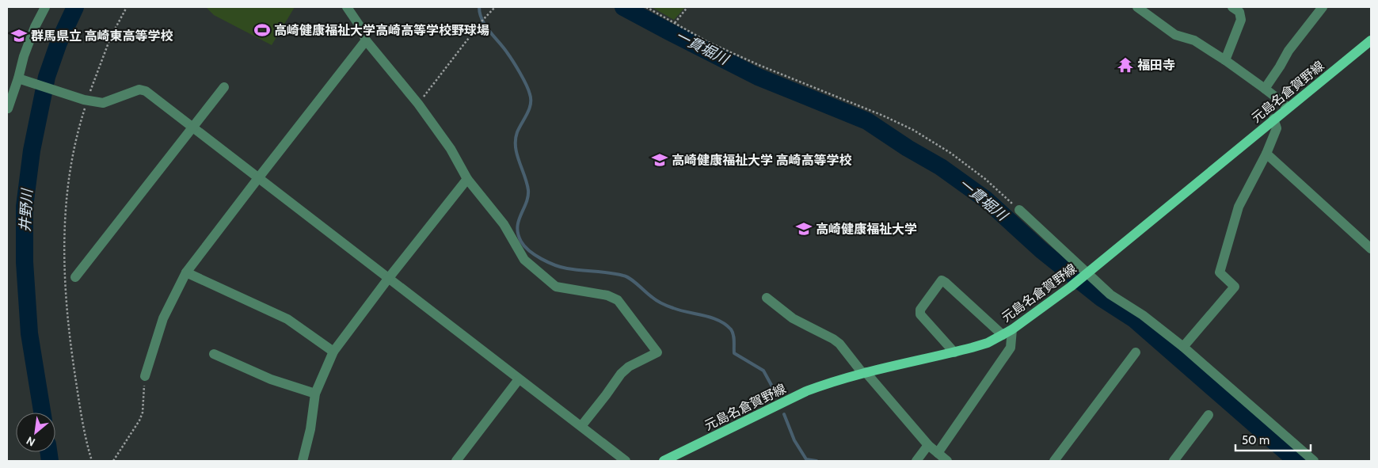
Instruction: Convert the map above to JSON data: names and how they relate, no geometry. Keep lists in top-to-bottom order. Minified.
{"streets":{"main road":["元島名倉賀野線"]},"water":["一貫堀川","井野川"],"places":{"sports":["高崎健康福祉大学高崎高等学校野球場"],"school or university":["群馬県立 高崎東高等学校","高崎健康福祉大学 高崎高等学校","高崎健康福祉大学"],"temple":["福田寺"]},"scale_bar":"50 m","north":"bottom left"}
